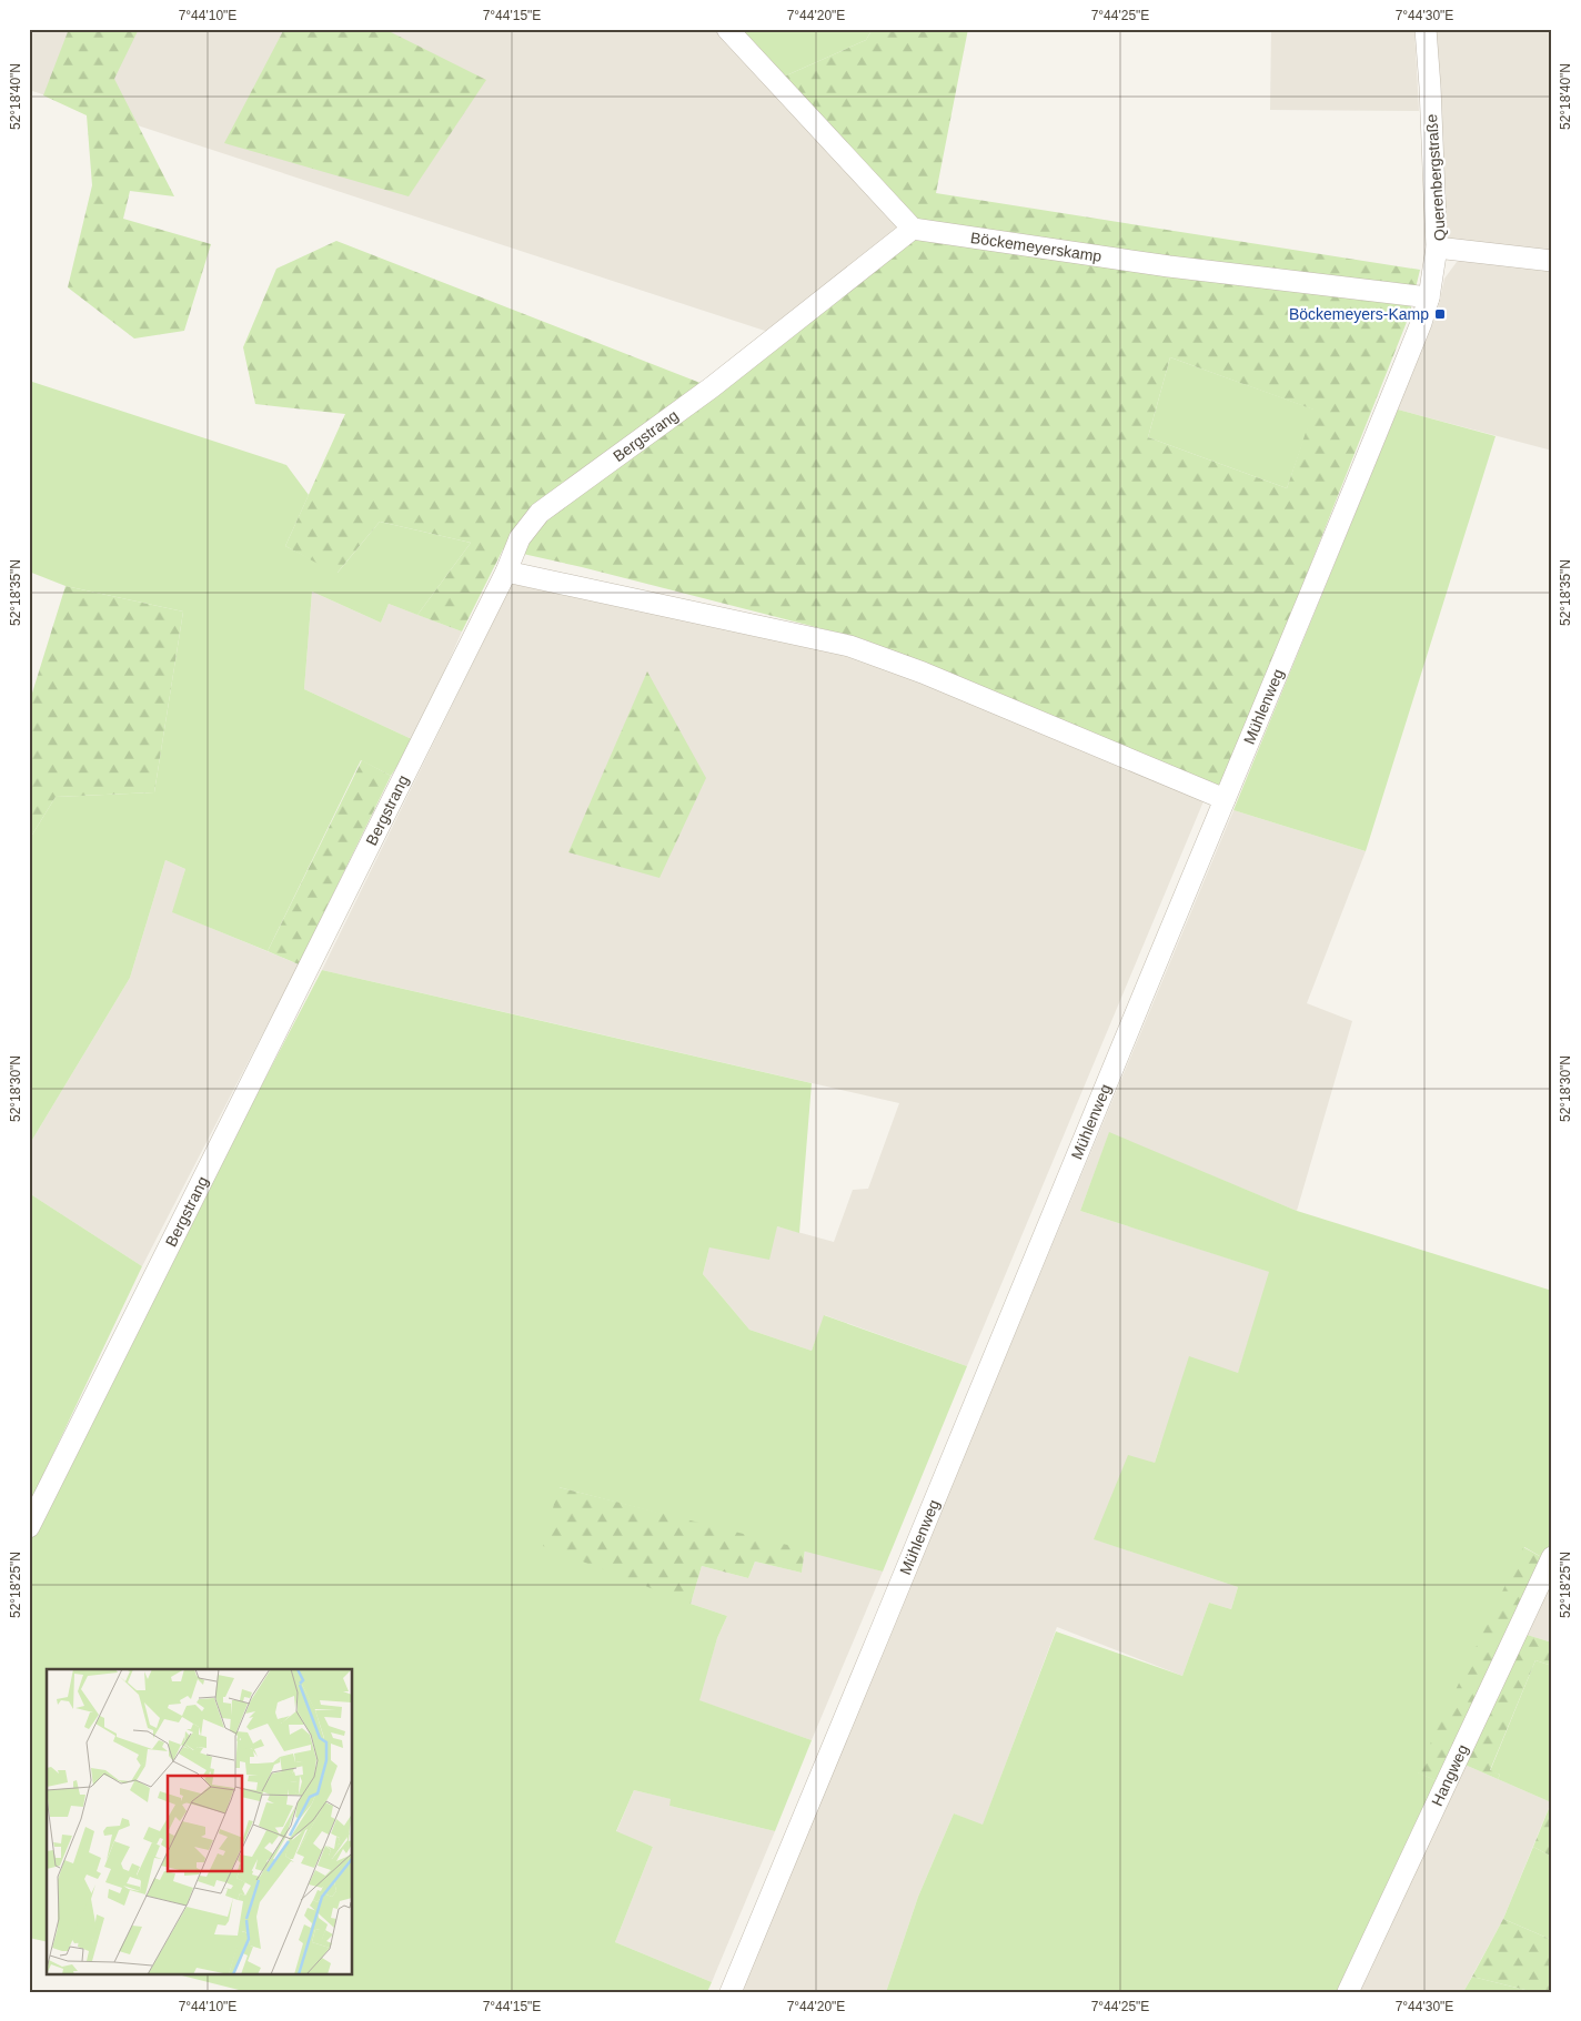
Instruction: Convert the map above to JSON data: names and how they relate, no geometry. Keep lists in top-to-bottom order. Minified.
{"streets":{"street":["Querenbergstraße","Böckemeyerskamp","Bergstrang","Mühlenweg","Hangweg"]},"crossings":[["Querenbergstraße","Mühlenweg"],["Böckemeyerskamp","Bergstrang"],["Böckemeyerskamp","Mühlenweg"]],"places":{"transit":["Böckemeyers-Kamp"]},"coordinates":["7°44'10\"E","7°44'15\"E","7°44'20\"E","7°44'25\"E","7°44'30\"E","52°18'40\"N","52°18'35\"N","52°18'30\"N","52°18'25\"N"]}
